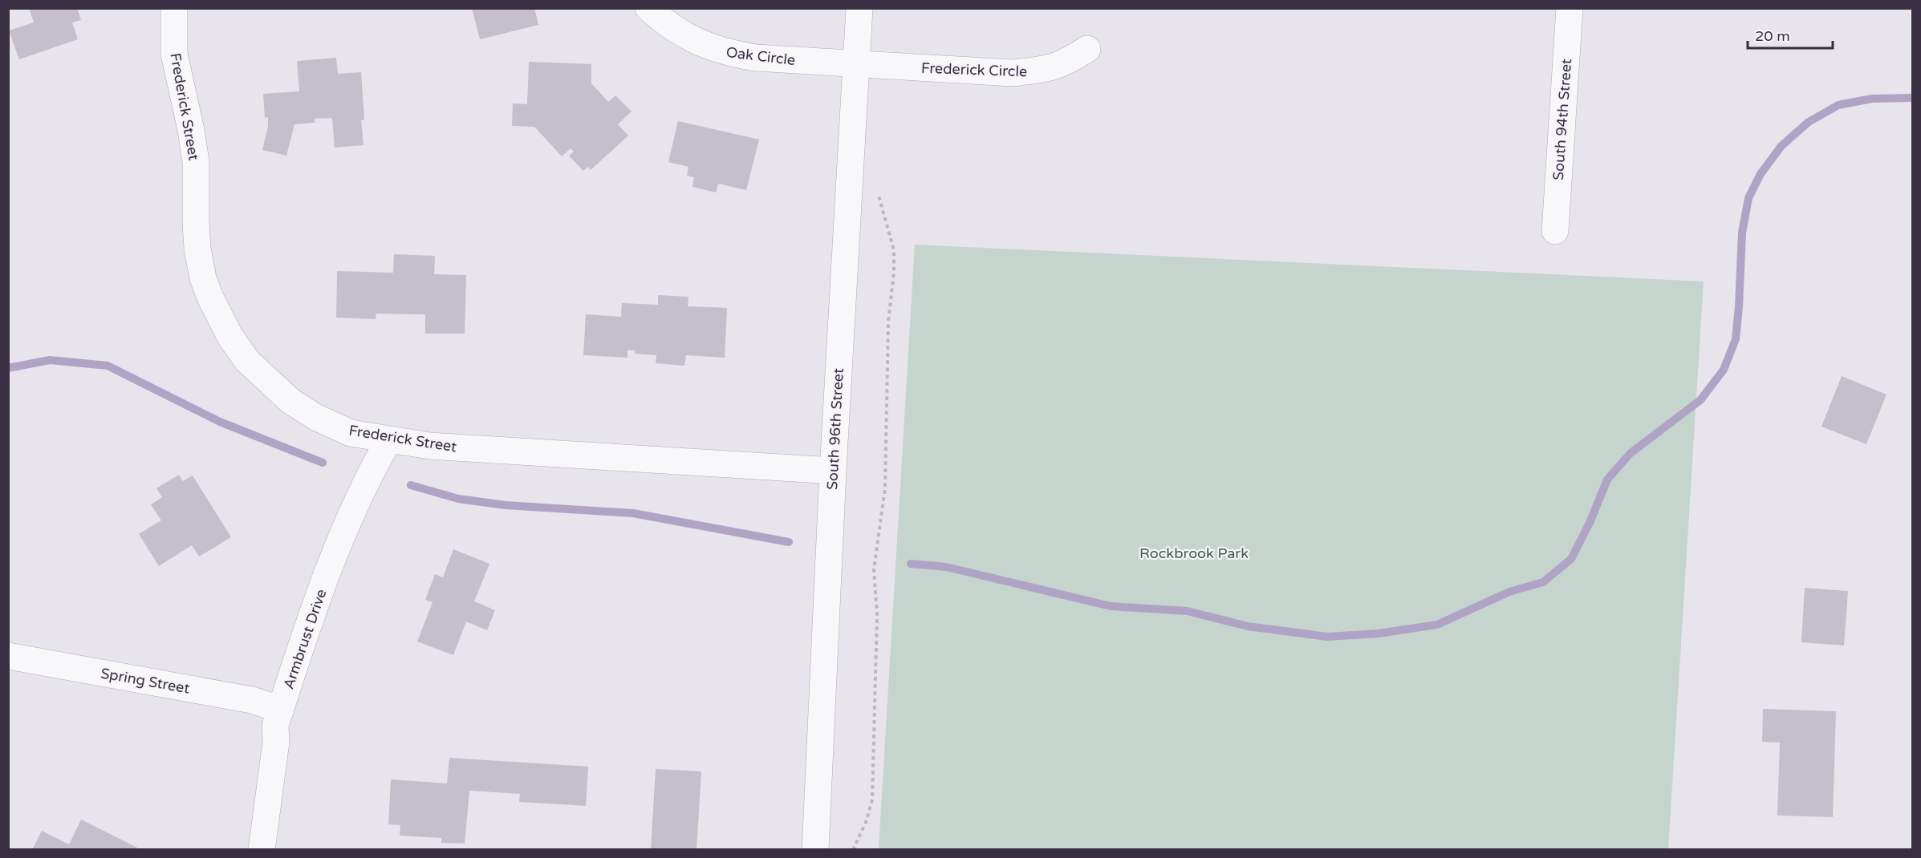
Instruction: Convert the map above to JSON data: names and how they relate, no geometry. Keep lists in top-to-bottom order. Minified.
{"streets":{"street":["Oak Circle","Frederick Circle","Frederick Street","South 94th Street","South 96th Street","Armbrust Drive","Spring Street"]},"crossings":[["Oak Circle","Frederick Circle"],["Oak Circle","South 96th Street"],["Frederick Circle","South 96th Street"],["Frederick Street","South 96th Street"],["Frederick Street","Armbrust Drive"],["Armbrust Drive","Spring Street"]],"parks":["Rockbrook Park"],"scale_bar":"20 m"}
